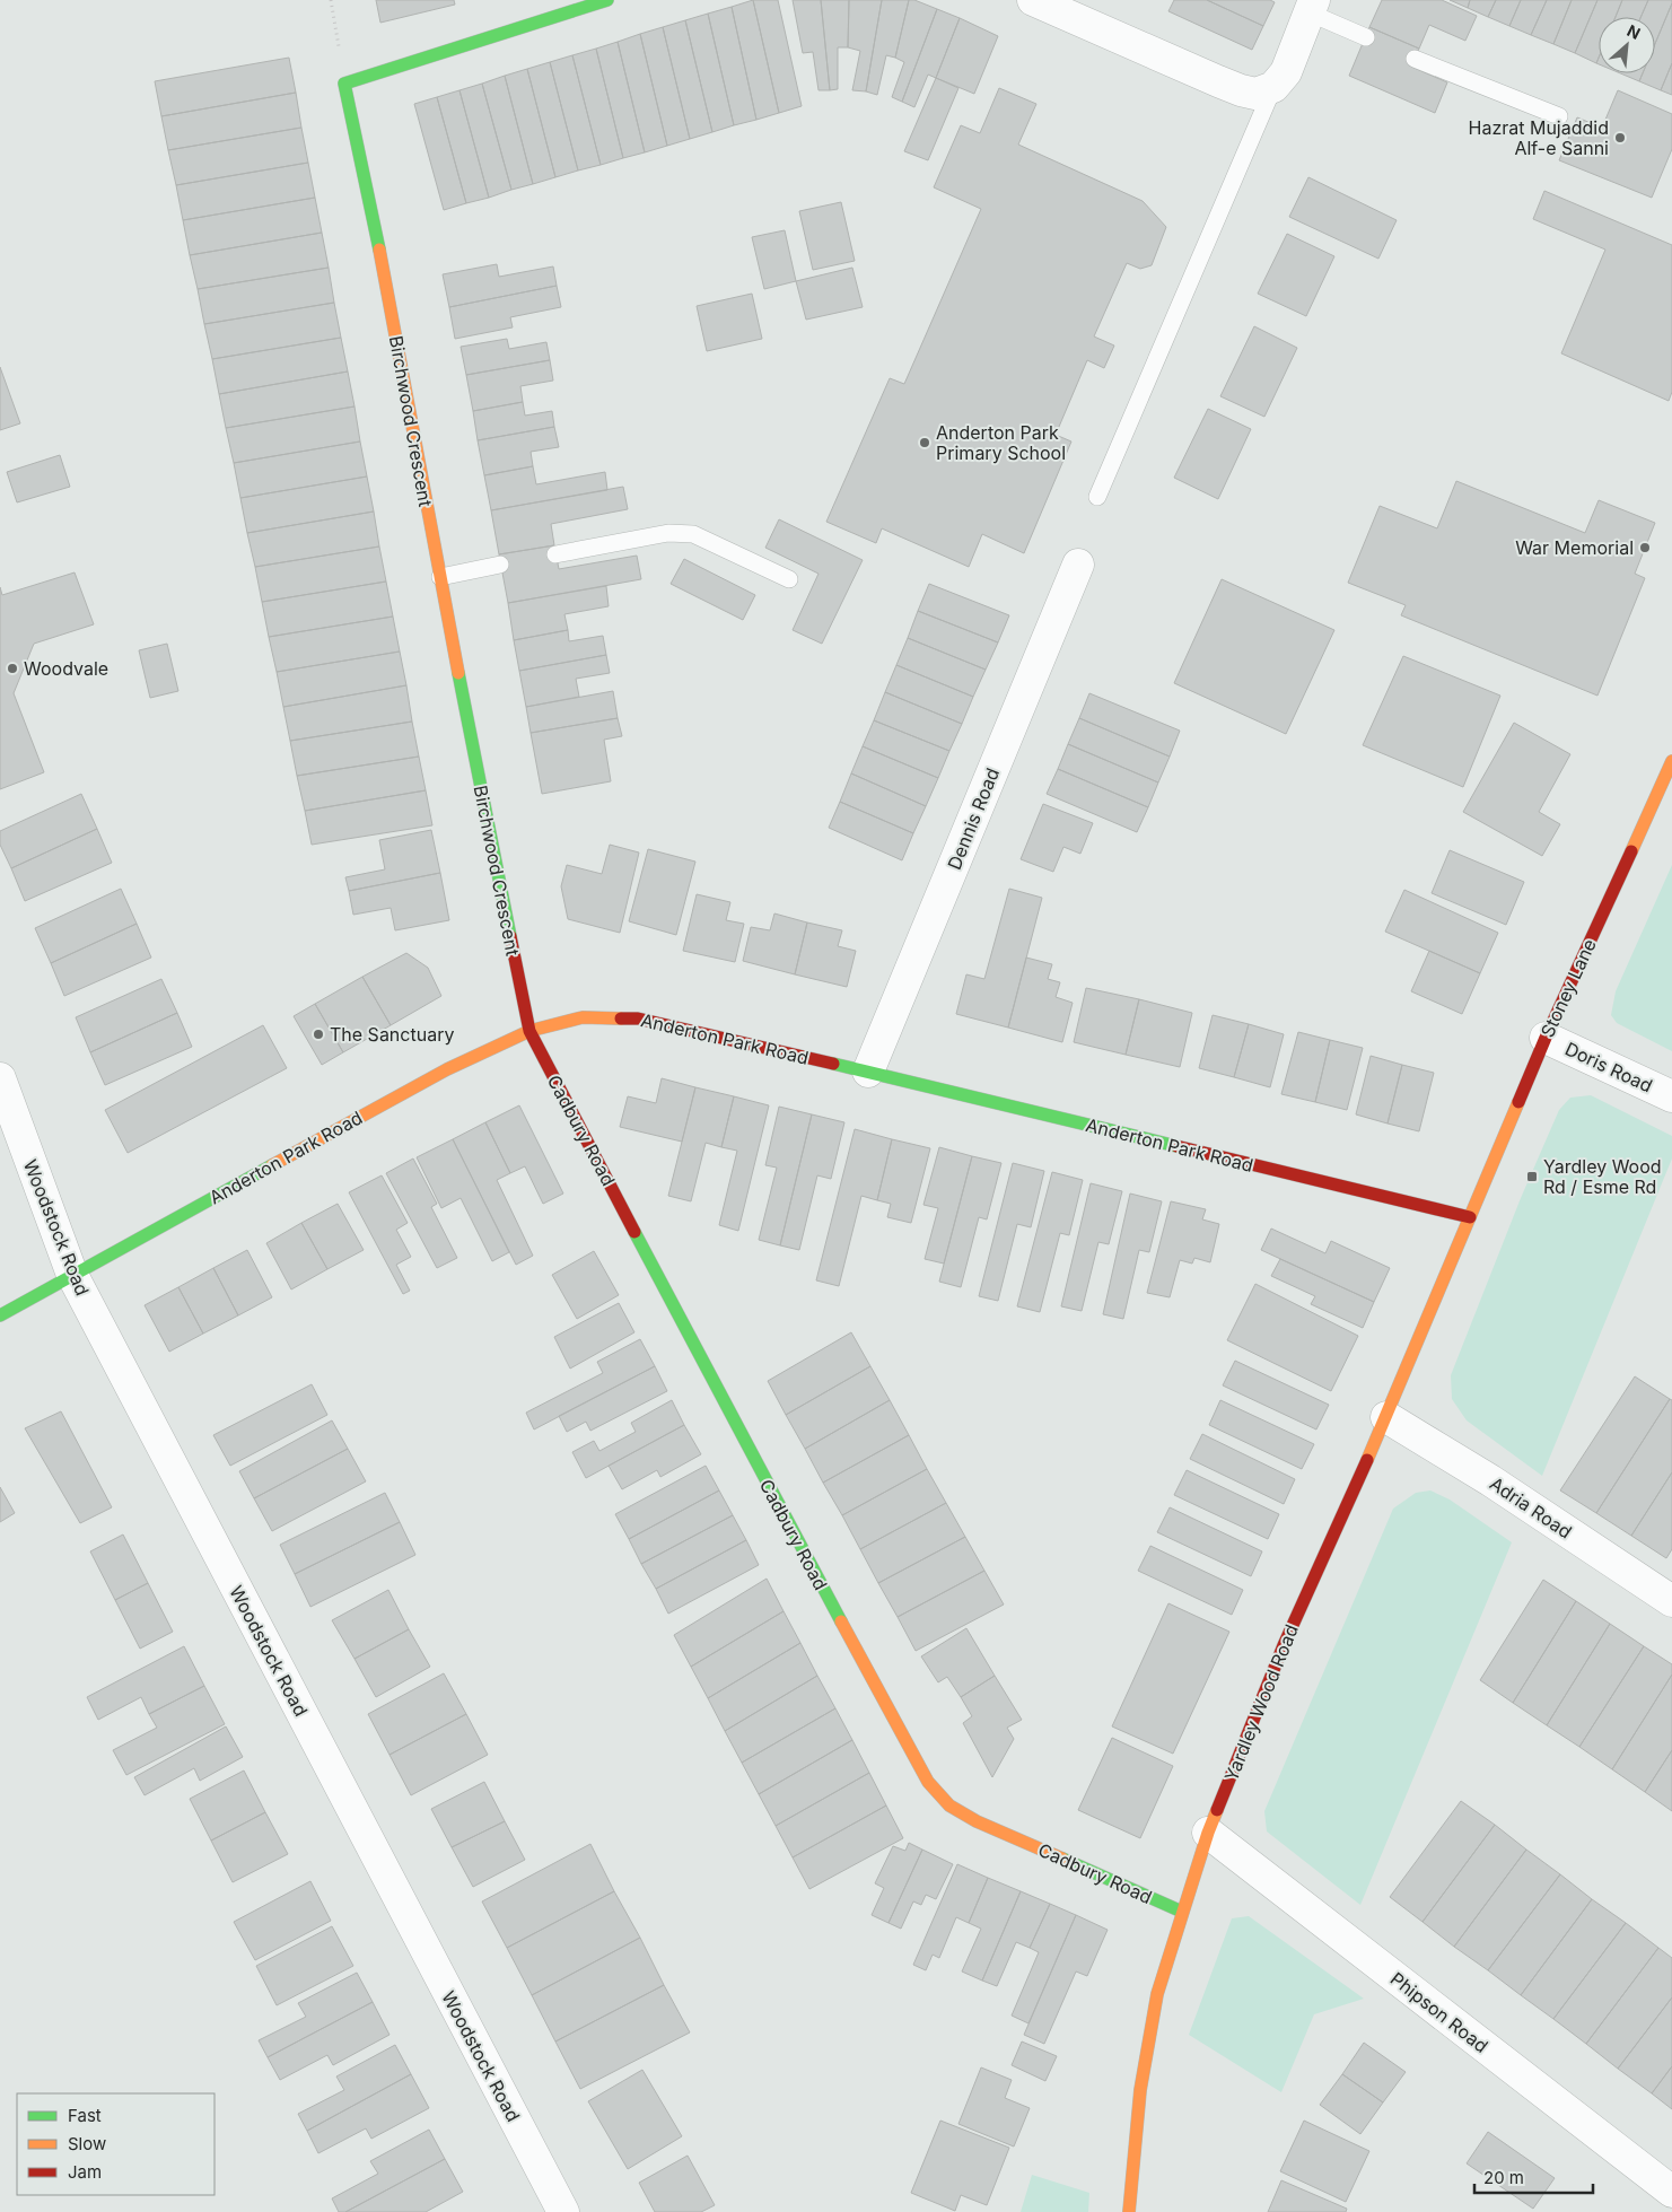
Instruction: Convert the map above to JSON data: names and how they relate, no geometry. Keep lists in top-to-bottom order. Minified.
{"streets":{"street":["Birchwood Crescent","Dennis Road","Stoney Lane","Anderton Park Road","Doris Road","Cadbury Road","Woodstock Road","Adria Road","Yardley Wood Road","Phipson Road"]},"crossings":[["Birchwood Crescent","Anderton Park Road"],["Birchwood Crescent","Cadbury Road"],["Dennis Road","Anderton Park Road"],["Stoney Lane","Anderton Park Road"],["Stoney Lane","Doris Road"],["Stoney Lane","Yardley Wood Road"],["Anderton Park Road","Cadbury Road"],["Anderton Park Road","Woodstock Road"],["Anderton Park Road","Yardley Wood Road"],["Cadbury Road","Yardley Wood Road"],["Adria Road","Yardley Wood Road"],["Yardley Wood Road","Phipson Road"]],"places":{"other":["Hazrat Mujaddid Alf-e Sanni","Anderton Park Primary School","War Memorial","Woodvale","The Sanctuary"],"transit":["Yardley Wood Rd / Esme Rd"]},"legend":["Fast","Slow","Jam"],"scale_bar":"20 m","north":"top right"}
